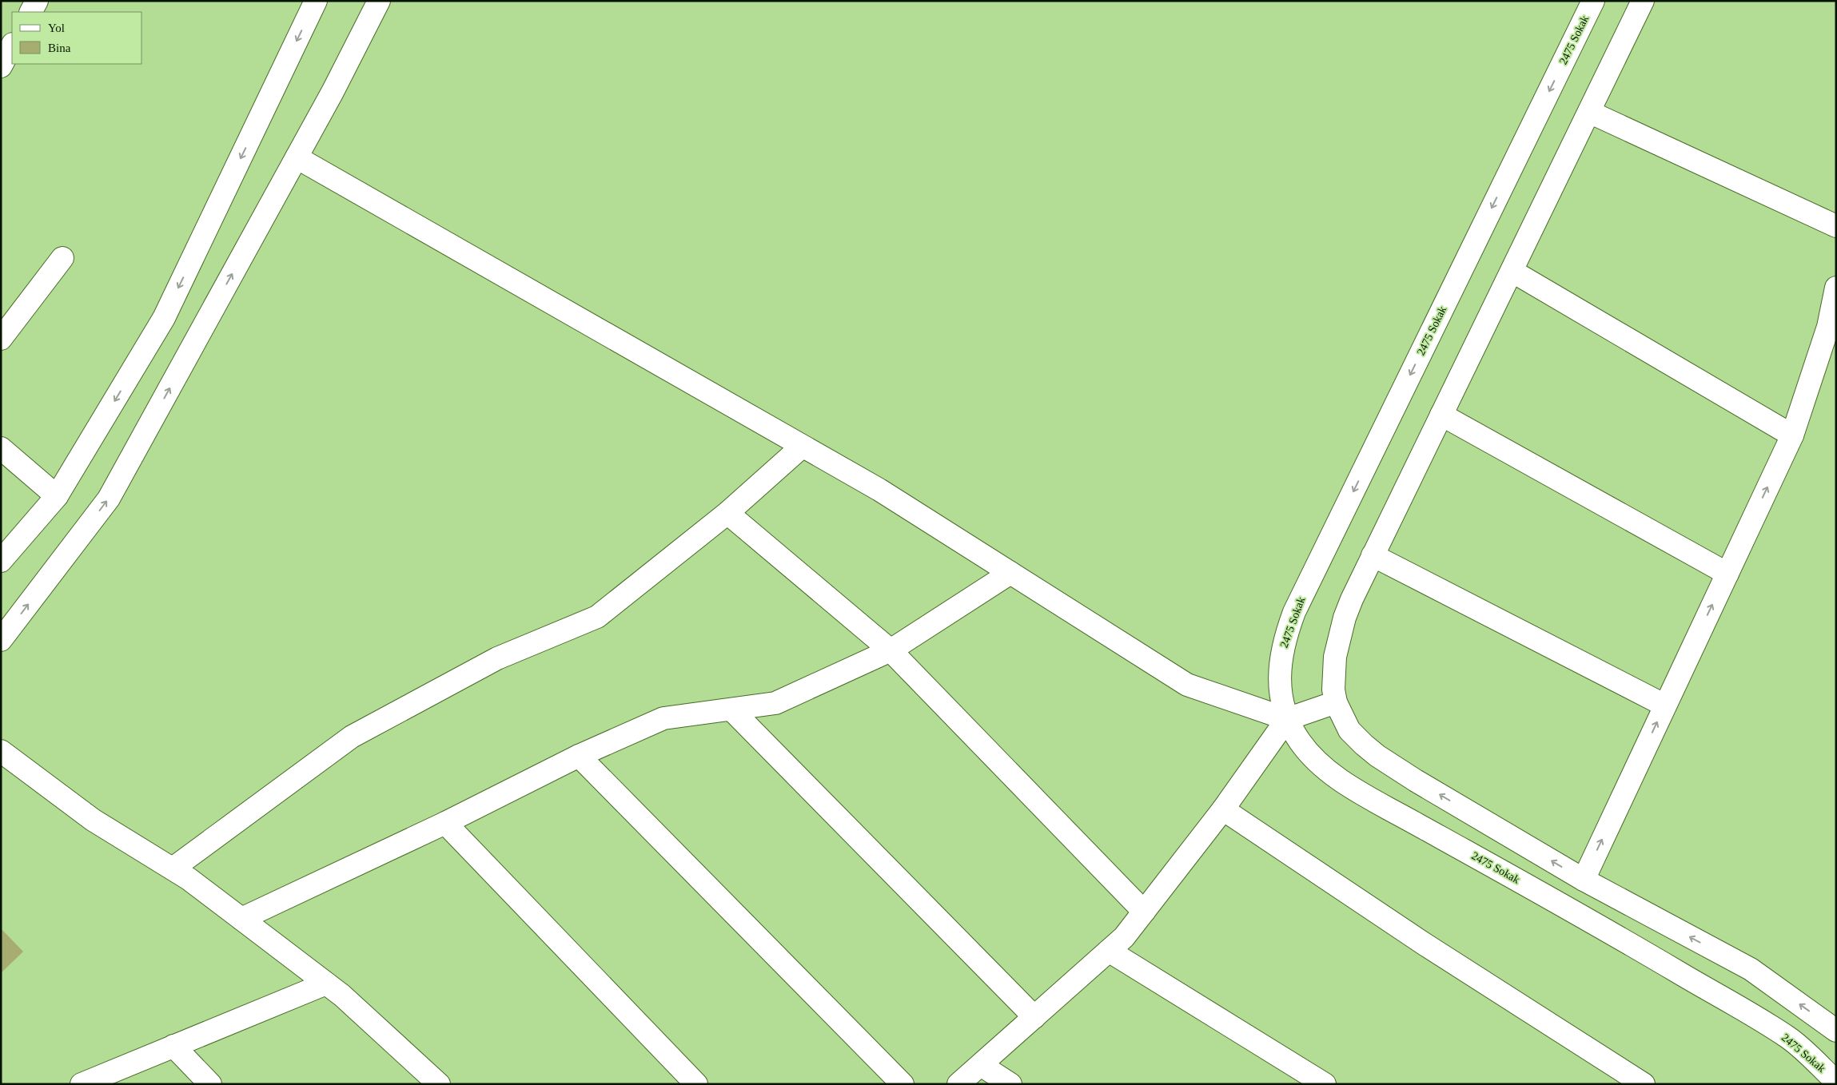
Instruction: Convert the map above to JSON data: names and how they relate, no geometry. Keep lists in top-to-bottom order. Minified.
{"streets":{"street":["2475 Sokak"]},"legend":["Yol","Bina"]}
